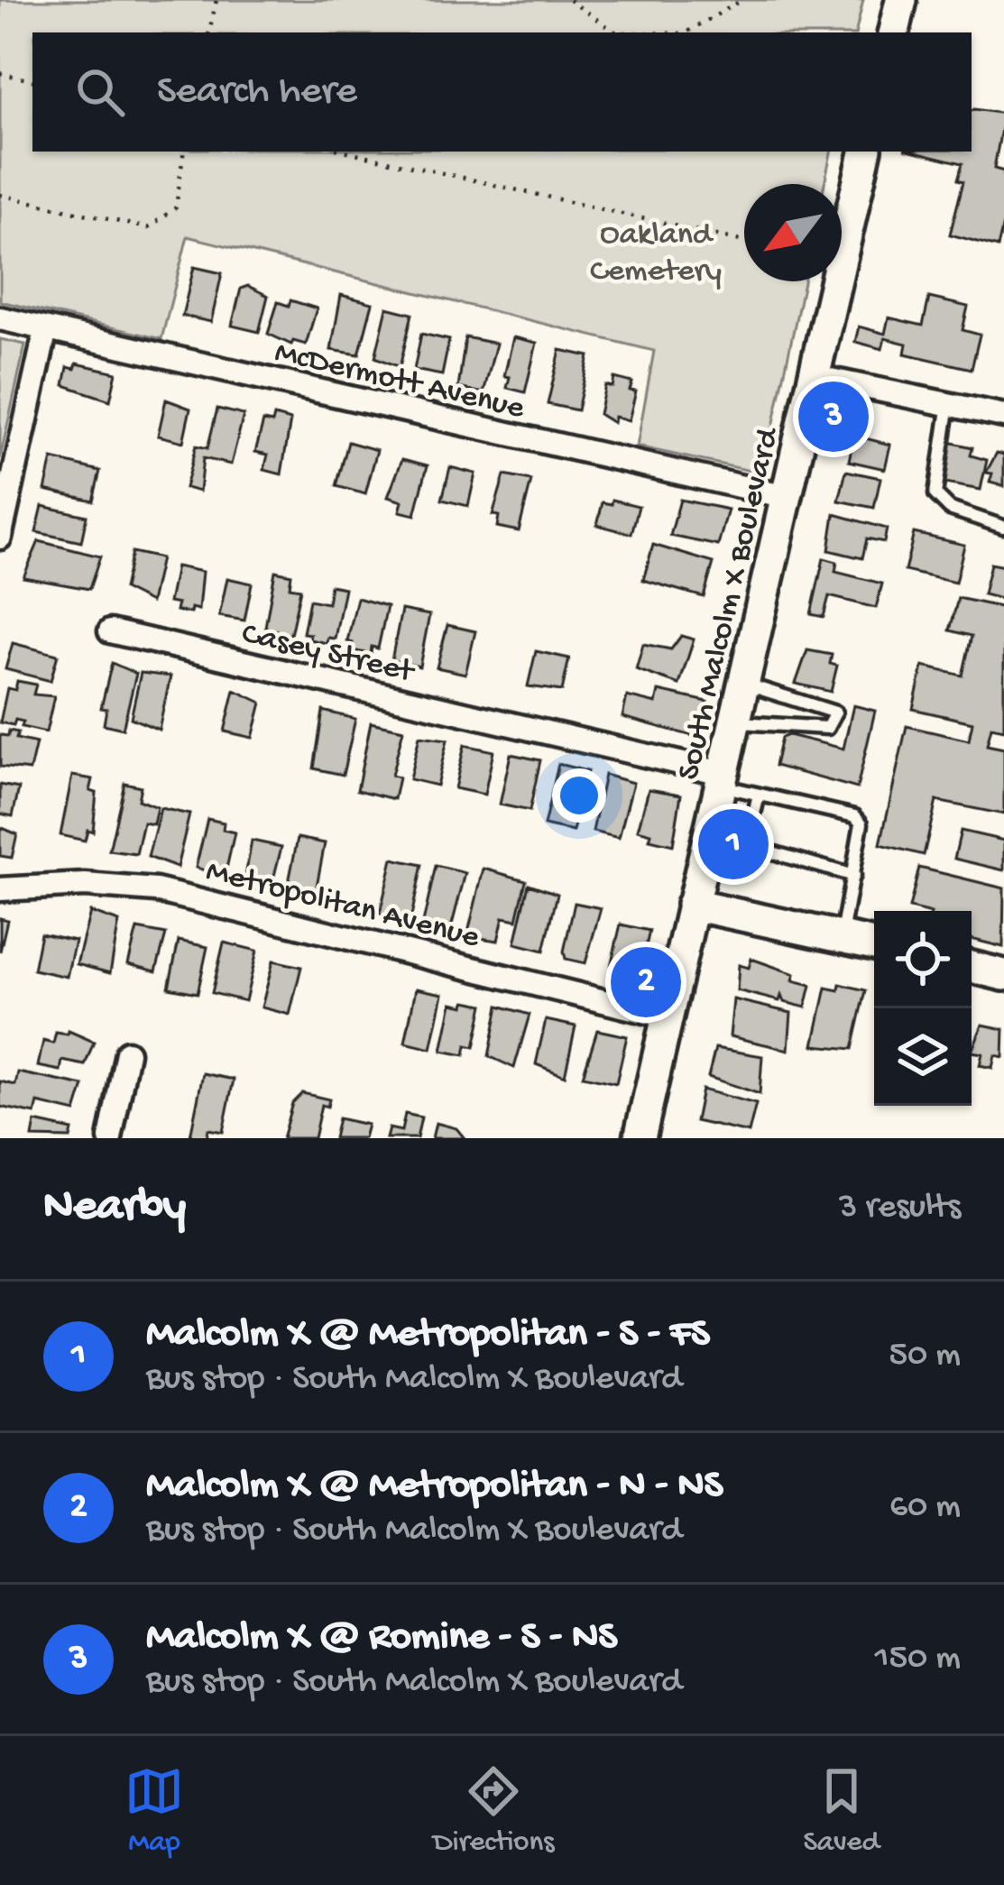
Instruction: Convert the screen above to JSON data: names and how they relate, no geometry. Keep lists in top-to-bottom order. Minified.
{"streets":{"street":["McDermott Avenue","South Malcolm X Boulevard","Casey Street","Metropolitan Avenue"]},"crossings":[["McDermott Avenue","South Malcolm X Boulevard"],["South Malcolm X Boulevard","Casey Street"],["South Malcolm X Boulevard","Metropolitan Avenue"]],"parks":["Oakland Cemetery"],"north":"bottom left","page":{"search":"Search here","pins":["3","1","2"],"heading":["Nearby","3 results"],"list":[{"mark":"1","name":"Malcolm X @ Metropolitan - S - FS","note":"Bus stop · South Malcolm X Boulevard","value":"50 m"},{"mark":"2","name":"Malcolm X @ Metropolitan - N - NS","note":"Bus stop · South Malcolm X Boulevard","value":"60 m"},{"mark":"3","name":"Malcolm X @ Romine - S - NS","note":"Bus stop · South Malcolm X Boulevard","value":"150 m"}],"nav":["Map","Directions","Saved"]}}
